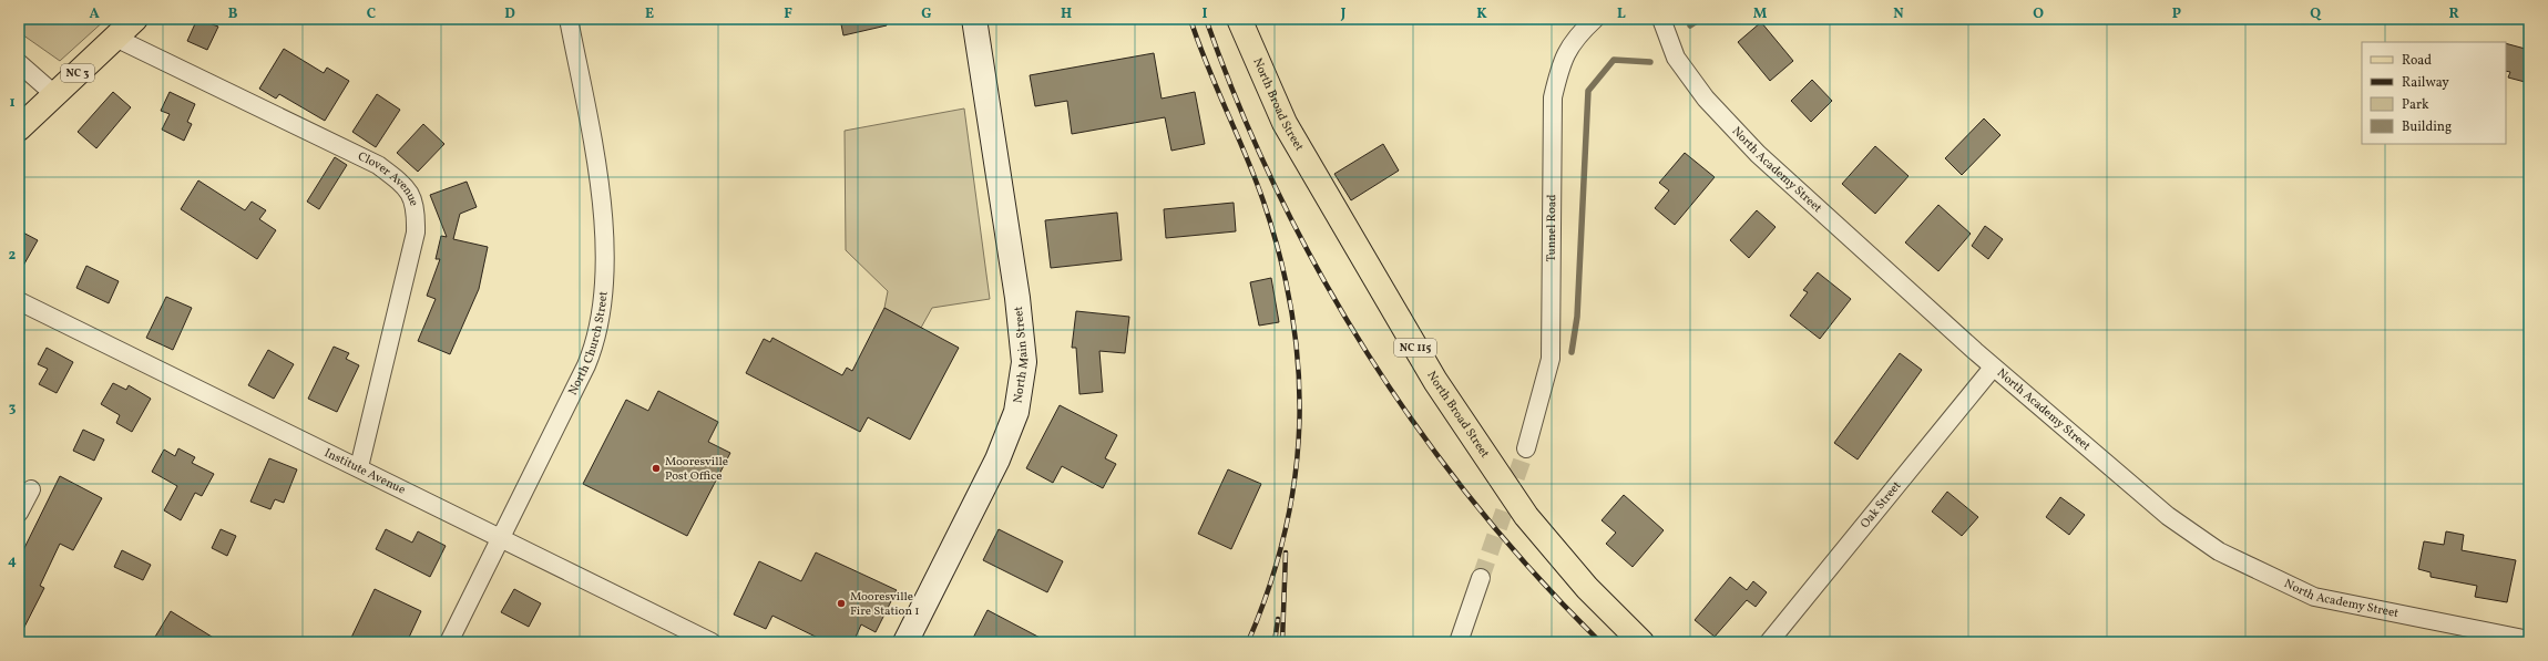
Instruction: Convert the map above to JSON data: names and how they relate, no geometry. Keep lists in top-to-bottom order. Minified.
{"streets":{"main road":["NC 3","North Broad Street","NC 115","North Main Street"],"street":["North Academy Street","Clover Avenue","Tunnel Road","North Church Street","Institute Avenue","Oak Street"]},"crossings":[["NC 3","Clover Avenue"],["North Academy Street","Oak Street"],["Clover Avenue","Institute Avenue"],["North Church Street","Institute Avenue"]],"places":["Mooresville Post Office","Mooresville Fire Station 1"],"legend":["Road","Railway","Park","Building"],"grid":{"columns":["A","B","C","D","E","F","G","H","I","J","K","L","M","N","O","P","Q","R"],"rows":["1","2","3","4"]}}
